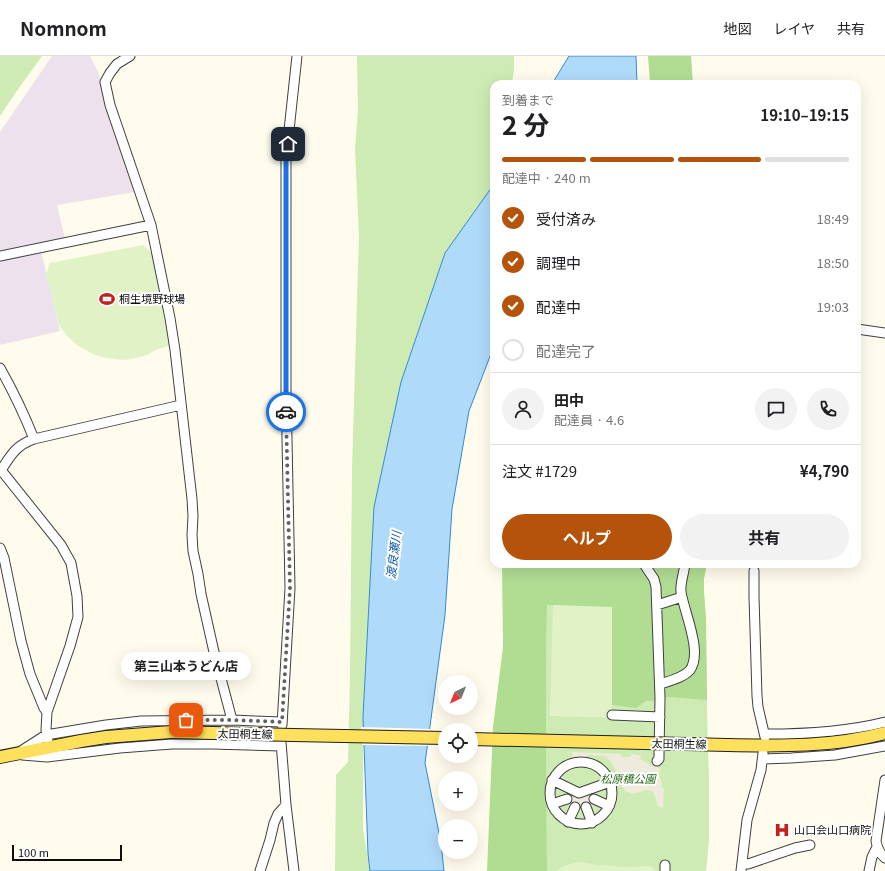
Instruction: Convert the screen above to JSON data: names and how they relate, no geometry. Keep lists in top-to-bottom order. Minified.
{"streets":{"main road":["太田桐生線"]},"water":["渡良瀬川"],"parks":["松原橋公園"],"places":{"sports":["桐生境野球場"],"other":["第三山本うどん店"],"hospital":["山口会山口病院"]},"scale_bar":"100 m","north":"bottom left","page":{"header":"Nomnom","nav":["地図","レイヤ","共有"],"heading":["2 分","到着まで","19:10–19:15"],"panel":["田中","配達員 · 4.6","注文 #1729","¥4,790"],"bar":"配達中 · 240 m","list":[["受付済み","18:49"],["調理中","18:50"],["配達中","19:03"],"配達完了"],"buttons":["ヘルプ","共有"],"bubble":"第三山本うどん店","map_buttons":["+","−"],"scale":"100 m"}}
